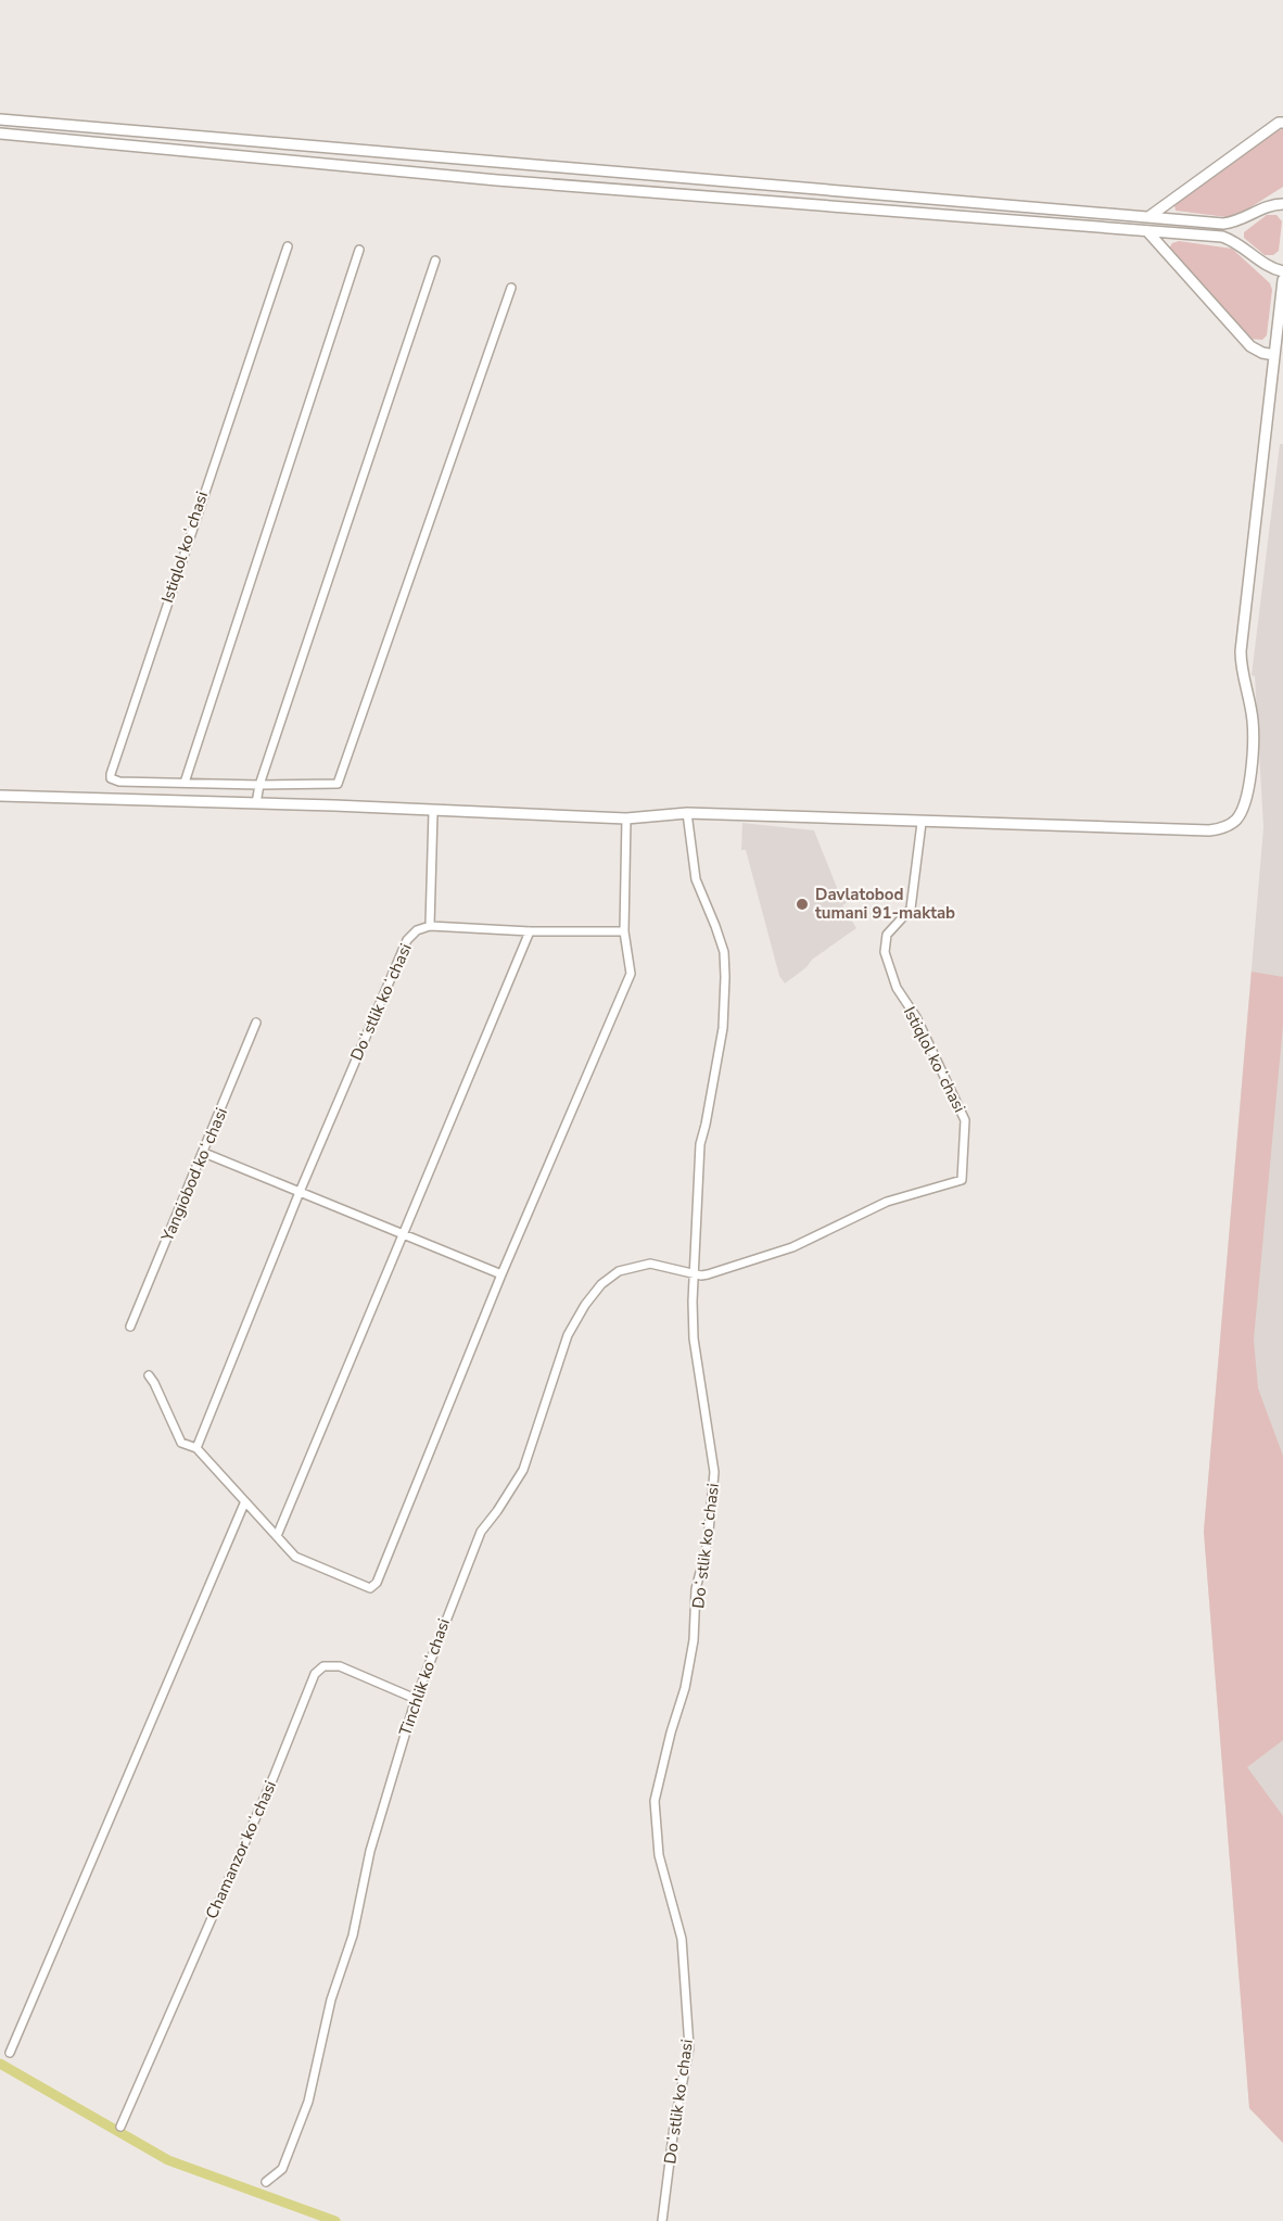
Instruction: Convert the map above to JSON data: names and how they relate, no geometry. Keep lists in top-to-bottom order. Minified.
{"streets":{"street":["Istiqlol koʻchasi","Doʻstlik koʻchasi","Yangiobod koʻchasi","Tinchlik koʻchasi","Chamanzor koʻchasi"]},"crossings":[["Istiqlol koʻchasi","Doʻstlik koʻchasi"],["Istiqlol koʻchasi","Tinchlik koʻchasi"],["Doʻstlik koʻchasi","Tinchlik koʻchasi"],["Tinchlik koʻchasi","Chamanzor koʻchasi"]],"places":["Davlatobod tumani 91-maktab"]}
